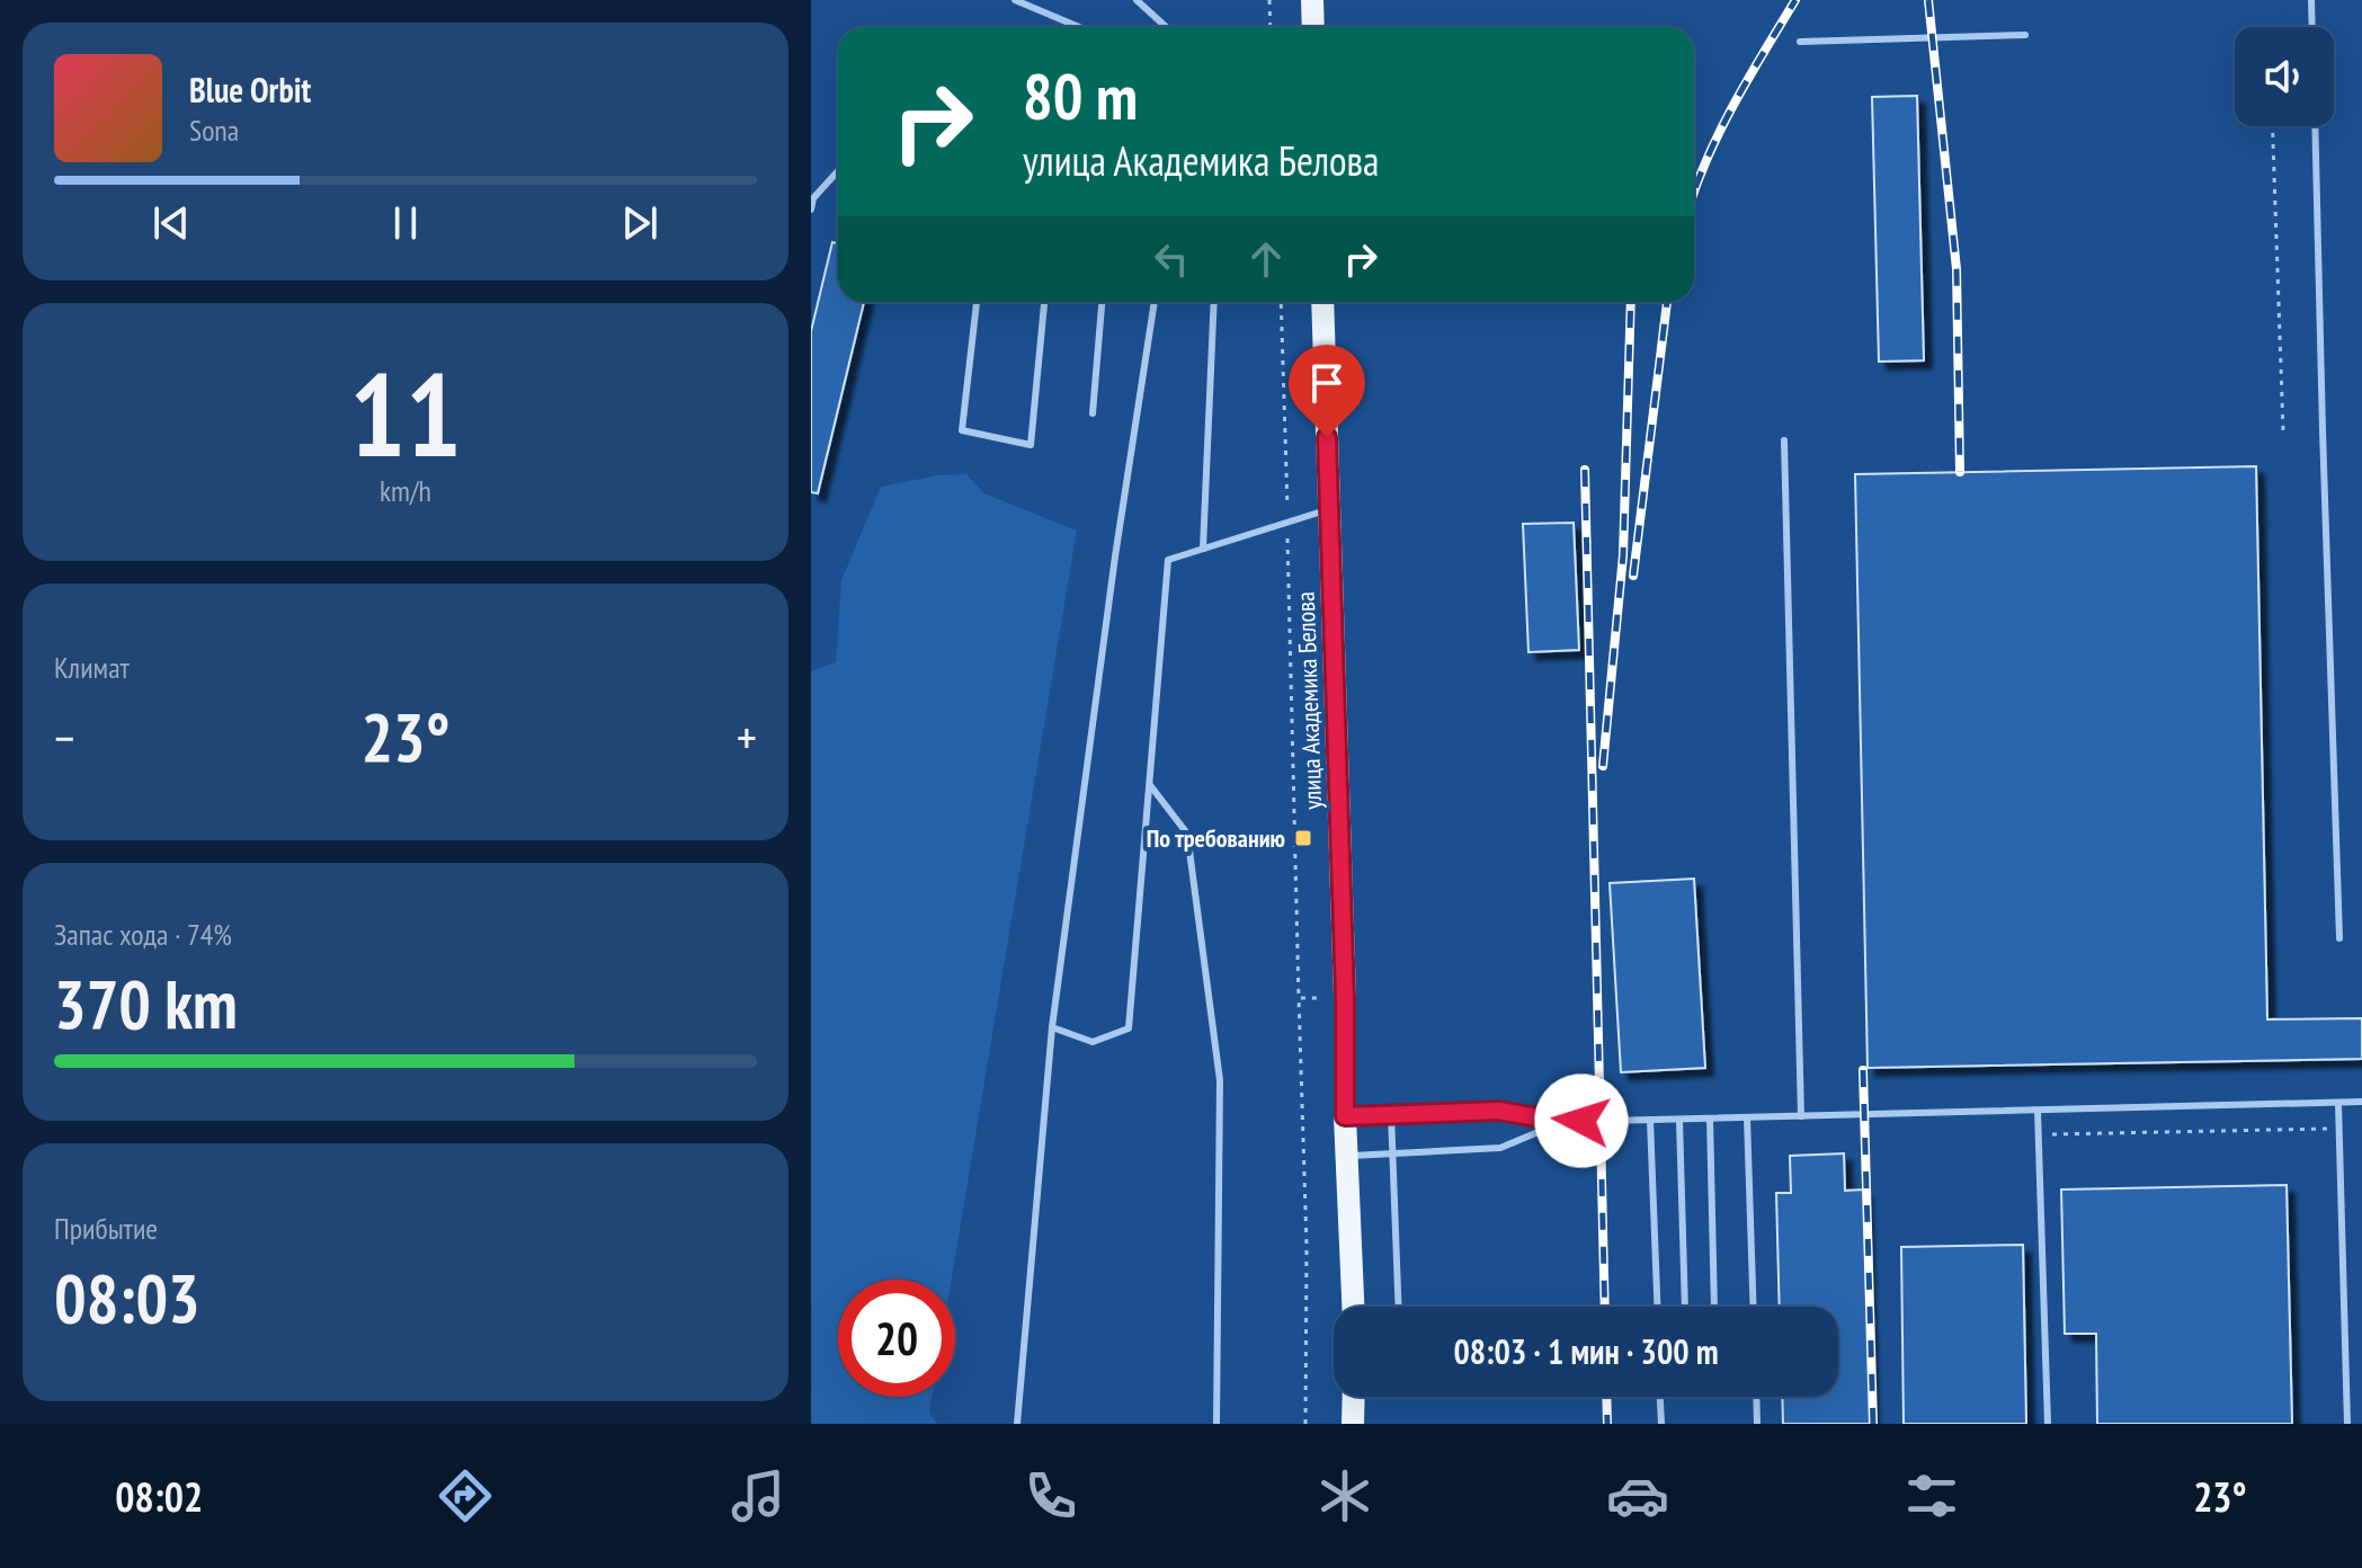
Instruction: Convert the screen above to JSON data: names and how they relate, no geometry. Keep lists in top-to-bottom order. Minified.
{"streets":{"main road":["улица Академика Белова"]},"places":{"transit":["По требованию"]},"page":{"turn":["80 m","улица Академика Белова"],"song":["Blue Orbit","Sona"],"tile":[["11","km/h"],"Климат",["Запас хода · 74%","370 km"],["Прибытие","08:03"]],"heat":["−","23°","+"],"limit":"20","trip":"08:03 · 1 мин · 300 m","tabs":["08:02","23°"]}}
